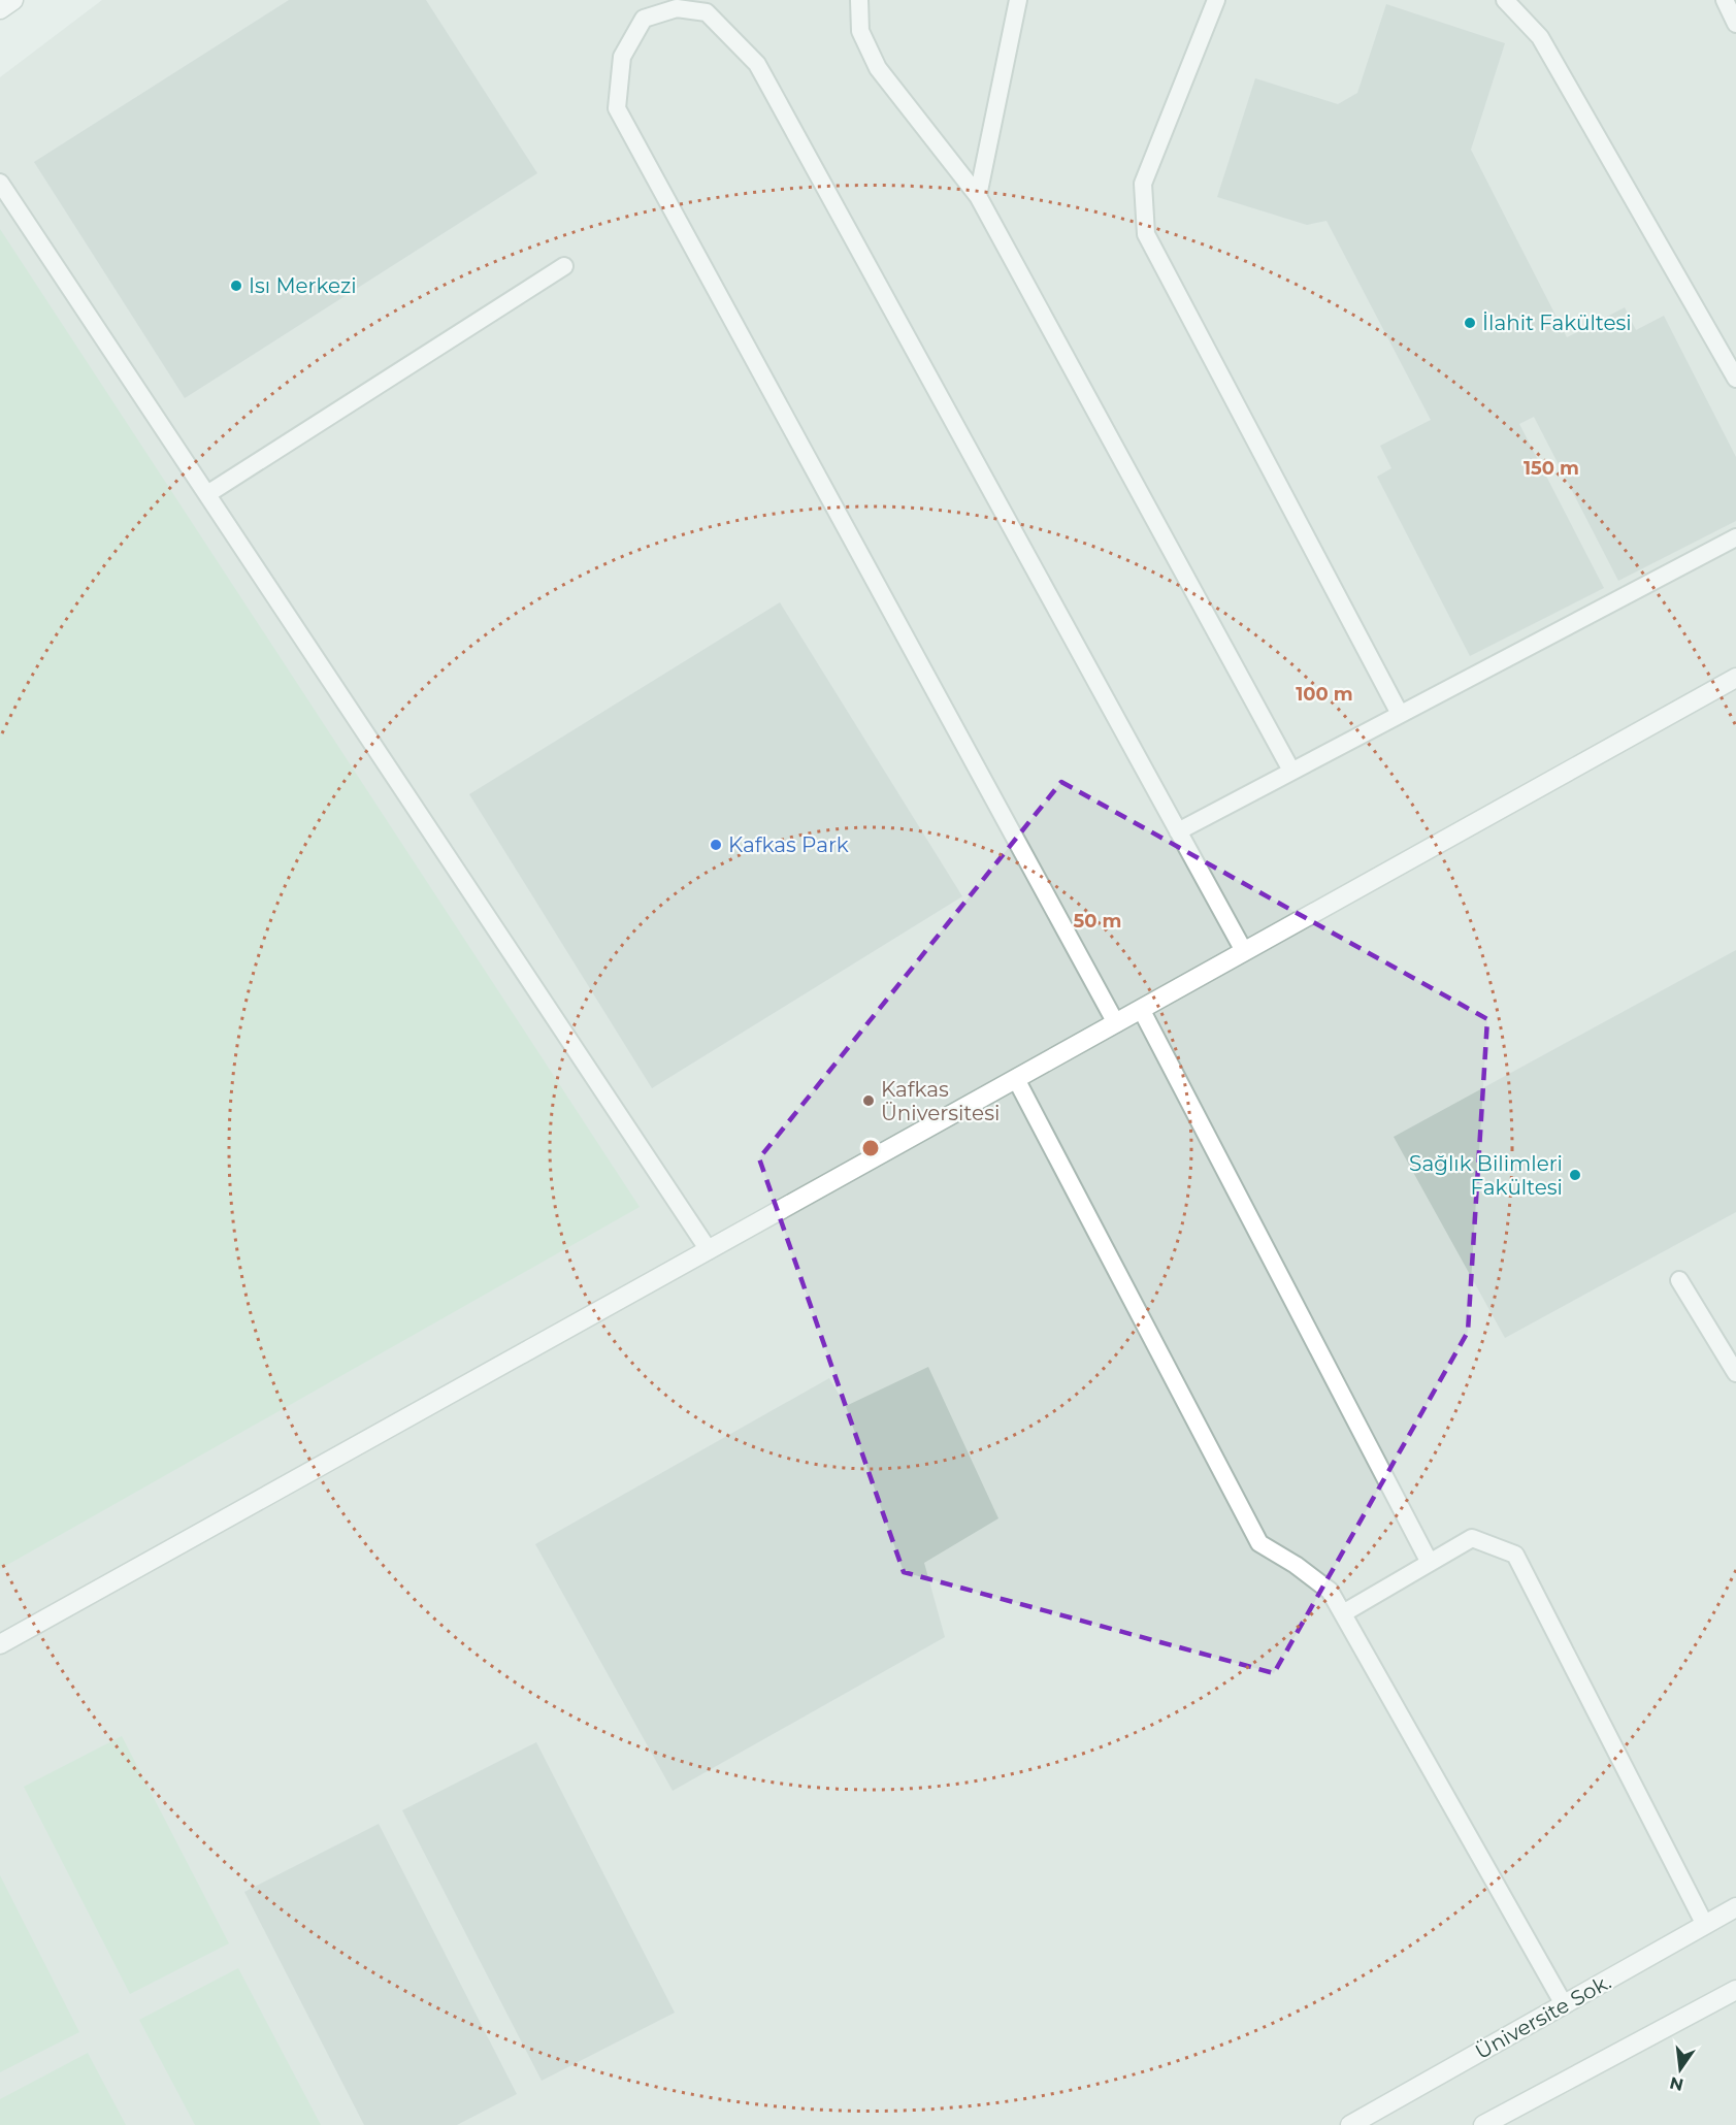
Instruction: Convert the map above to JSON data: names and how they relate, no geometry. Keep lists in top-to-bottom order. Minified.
{"streets":{"street":["Üniversite Sok."]},"places":["Isı Merkezi","İlahit Fakültesi","Kafkas Park","Kafkas Üniversitesi","Sağlık Bilimleri Fakültesi"],"north":"bottom","rings":["150 m","100 m","50 m"]}
